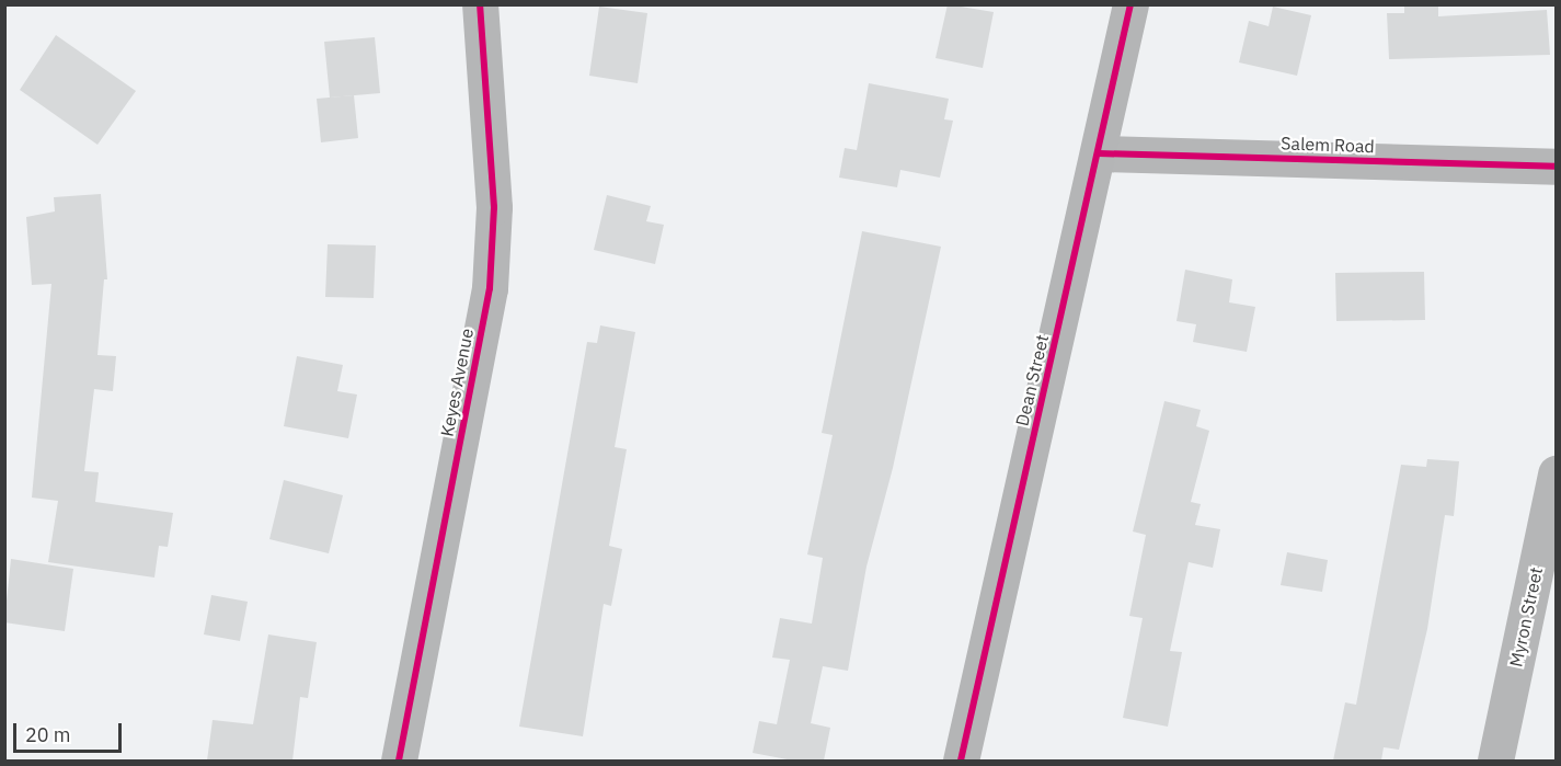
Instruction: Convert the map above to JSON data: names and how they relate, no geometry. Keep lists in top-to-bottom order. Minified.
{"streets":{"street":["Salem Road","Dean Street","Keyes Avenue","Myron Street"]},"crossings":[["Salem Road","Dean Street"]],"scale_bar":"20 m"}
